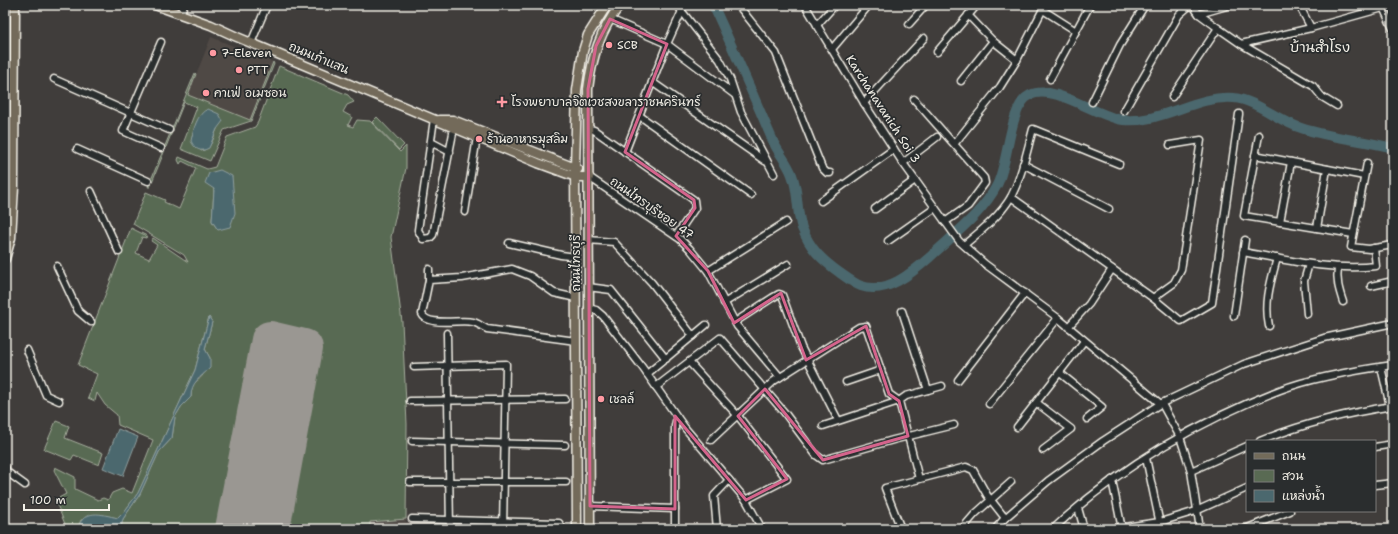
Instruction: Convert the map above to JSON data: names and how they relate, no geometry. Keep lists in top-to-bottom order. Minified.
{"streets":{"main road":["ถนนเก้าแสน","ถนนไทรบุรี"],"street":["Karchanavanich Soi 3","ถนนไทรบุรีซอย 47"]},"crossings":[["ถนนเก้าแสน","ถนนไทรบุรีซอย 47"],["ถนนเก้าแสน","ถนนไทรบุรี"],["ถนนไทรบุรีซอย 47","ถนนไทรบุรี"]],"districts":["บ้านสำโรง"],"places":{"other":["SCB","7-Eleven","PTT","คาเฟ่ อเมซอน","ร้านอาหารมุสลิม","เชลล์"],"health":["โรงพยาบาลจิตเวชสงขลาราชนครินทร์"]},"legend":["ถนน","สวน","แหล่งน้ำ"],"scale_bar":"100 m"}
